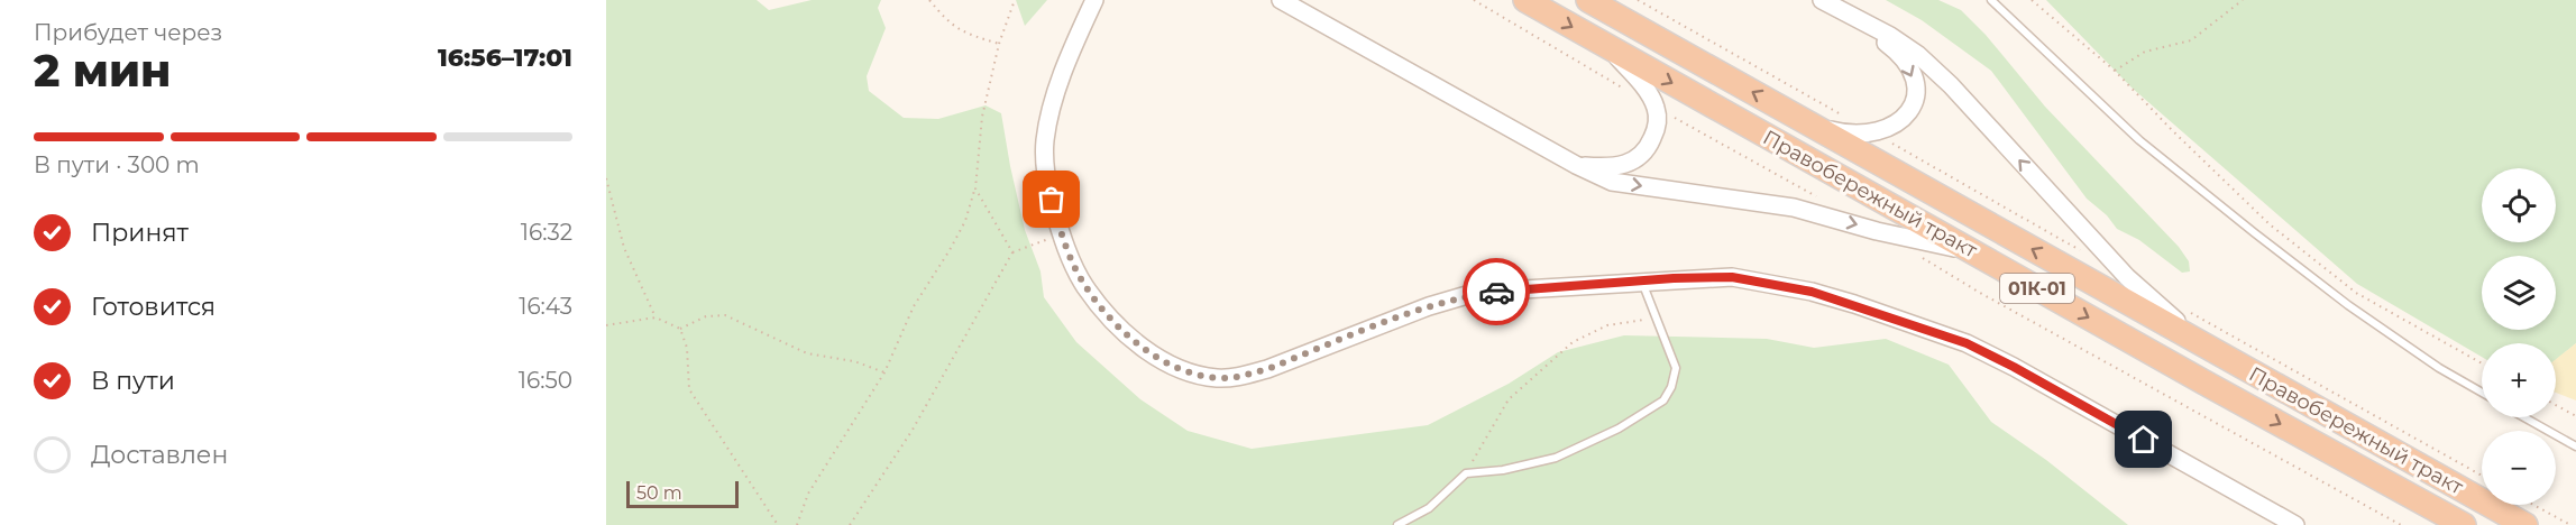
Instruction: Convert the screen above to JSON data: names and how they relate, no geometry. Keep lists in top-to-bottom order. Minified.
{"streets":{"highway":["Правобережный тракт","01К-01"]},"scale_bar":"50 m","page":{"heading":["2 мин","Прибудет через","16:56–17:01"],"bar":"В пути · 300 m","map_buttons":["+","−"],"list":[["Принят","16:32"],["Готовится","16:43"],["В пути","16:50"],"Доставлен"],"scale":"50 m"}}
